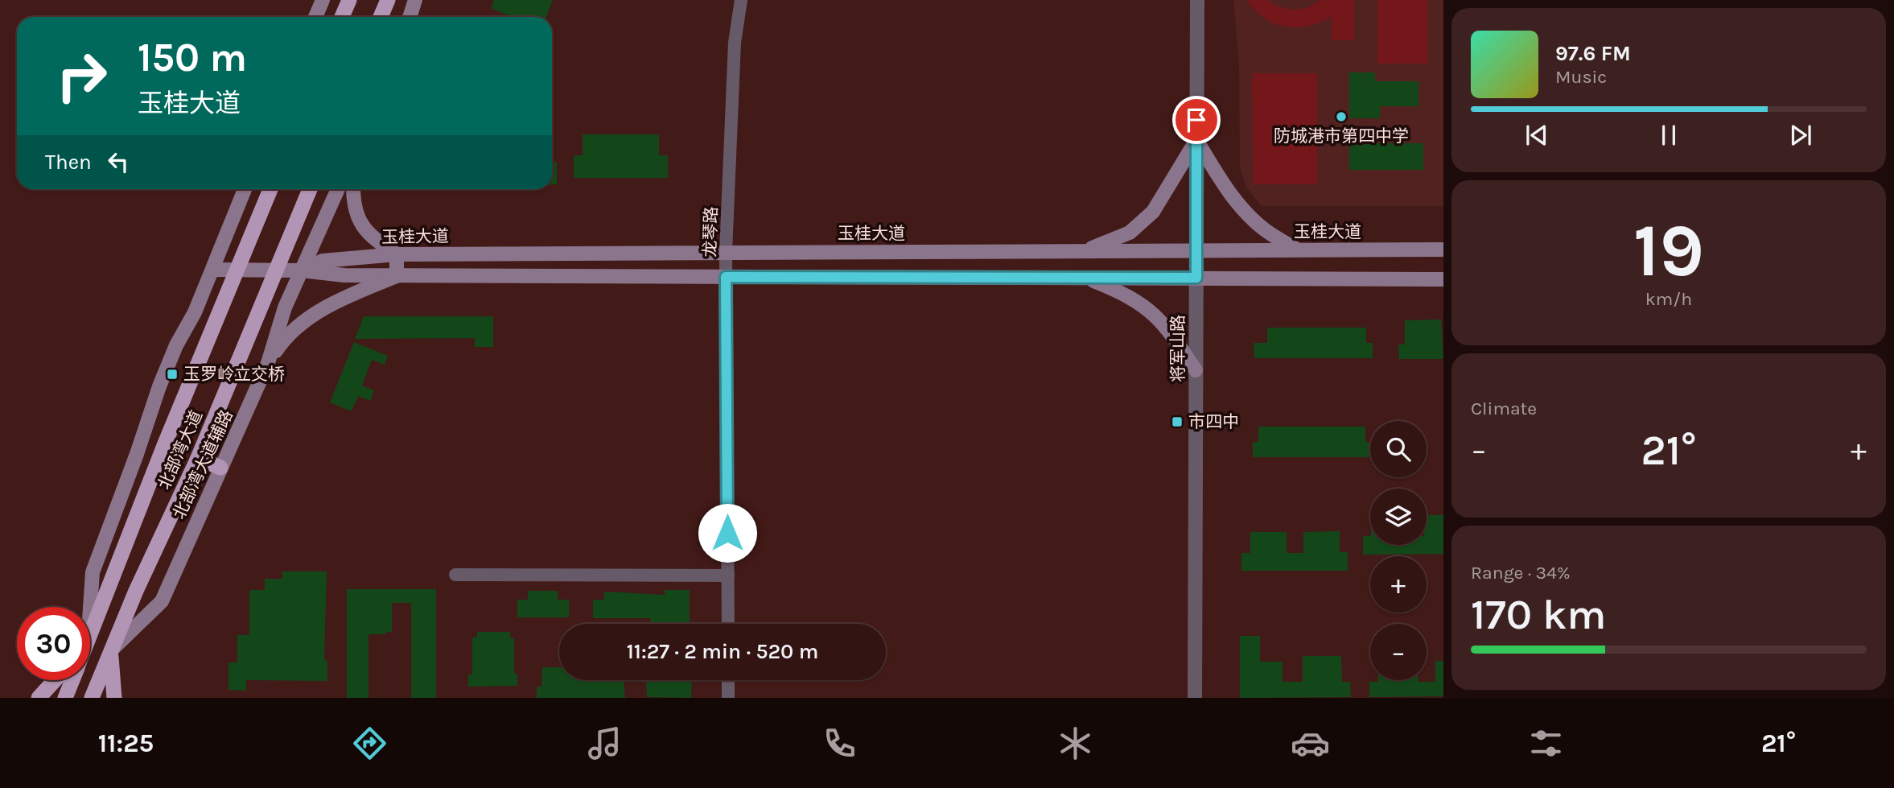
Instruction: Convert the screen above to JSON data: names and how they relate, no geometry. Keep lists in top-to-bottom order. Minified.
{"streets":{"highway":["北部湾大道"],"main road":["玉桂大道","北部湾大道辅路"],"street":["龙琴路","将军山路"]},"crossings":[["龙琴路","玉桂大道"],["玉桂大道","将军山路"],["玉桂大道","北部湾大道"],["玉桂大道","北部湾大道辅路"],["北部湾大道","北部湾大道辅路"]],"places":{"other":["防城港市第四中学"],"transit":["玉罗岭立交桥","市四中"]},"page":{"turn":["150 m","玉桂大道"],"song":["97.6 FM","Music"],"then":"Then","tile":[["19","km/h"],"Climate",["Range · 34%","170 km"]],"map_buttons":["+","−"],"heat":["−","21°","+"],"limit":"30","trip":"11:27 · 2 min · 520 m","tabs":["11:25","21°"]}}
